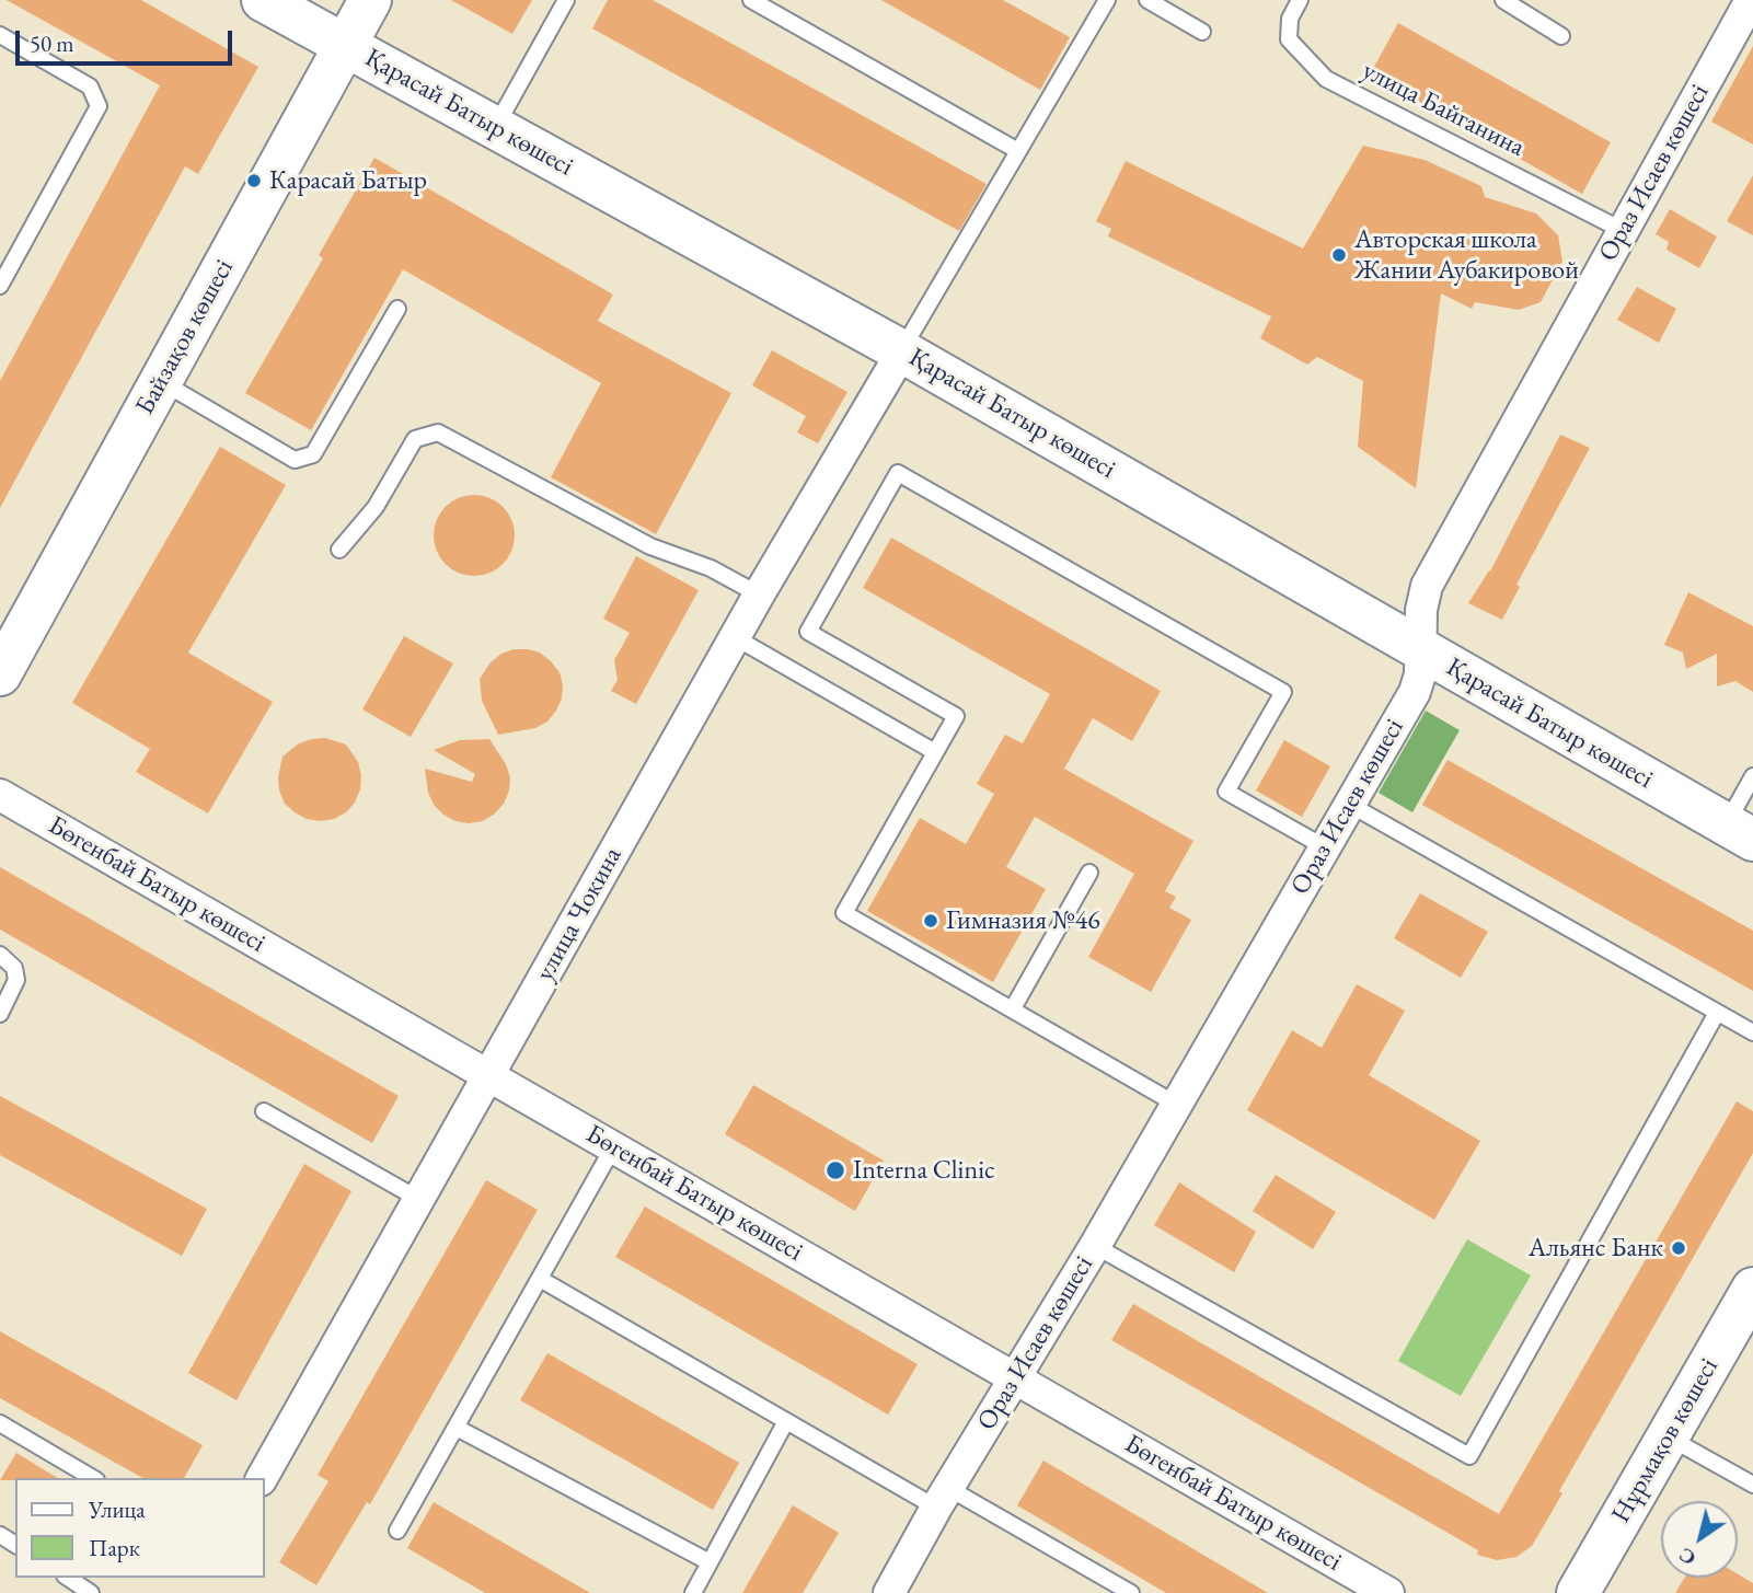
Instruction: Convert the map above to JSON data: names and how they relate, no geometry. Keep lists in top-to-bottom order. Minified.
{"streets":{"street":["Қарасай Батыр көшесі","Ораз Исаев көшесі","Байзақов көшесі","Бөгенбай Батыр көшесі","улица Чокина","Нұрмақов көшесі"],"lane":["улица Байганина"]},"crossings":[["улица Байганина","Ораз Исаев көшесі"],["Қарасай Батыр көшесі","Ораз Исаев көшесі"],["Қарасай Батыр көшесі","Байзақов көшесі"],["Қарасай Батыр көшесі","улица Чокина"],["Ораз Исаев көшесі","Бөгенбай Батыр көшесі"],["Бөгенбай Батыр көшесі","улица Чокина"]],"places":["Карасай Батыр","Авторская школа Жании Аубакировой","Гимназия №46","Interna Clinic","Альянс Банк"],"legend":["Улица","Парк"],"scale_bar":"50 m","north":"bottom left"}
